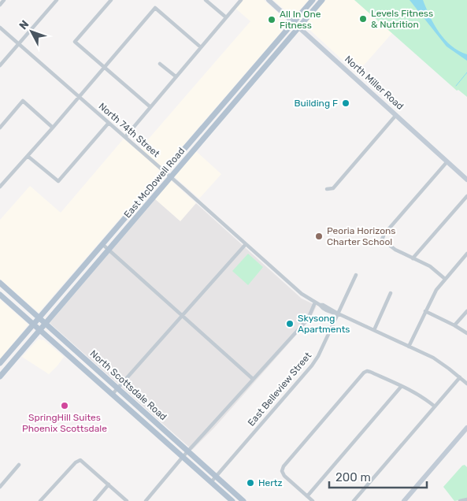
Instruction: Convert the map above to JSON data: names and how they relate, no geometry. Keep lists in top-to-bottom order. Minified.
{"streets":{"main road":["East McDowell Road","North Scottsdale Road"],"street":["North Miller Road","North 74th Street","East Belleview Street"]},"crossings":[["North Miller Road","East McDowell Road"],["North 74th Street","East McDowell Road"],["North 74th Street","East Belleview Street"],["East McDowell Road","North Scottsdale Road"],["North Scottsdale Road","East Belleview Street"]],"places":["Levels Fitness & Nutrition","All In One Fitness","Building F","Peoria Horizons Charter School","Skysong Apartments","SpringHill Suites Phoenix Scottsdale","Hertz"],"scale_bar":"200 m","north":"top left"}
